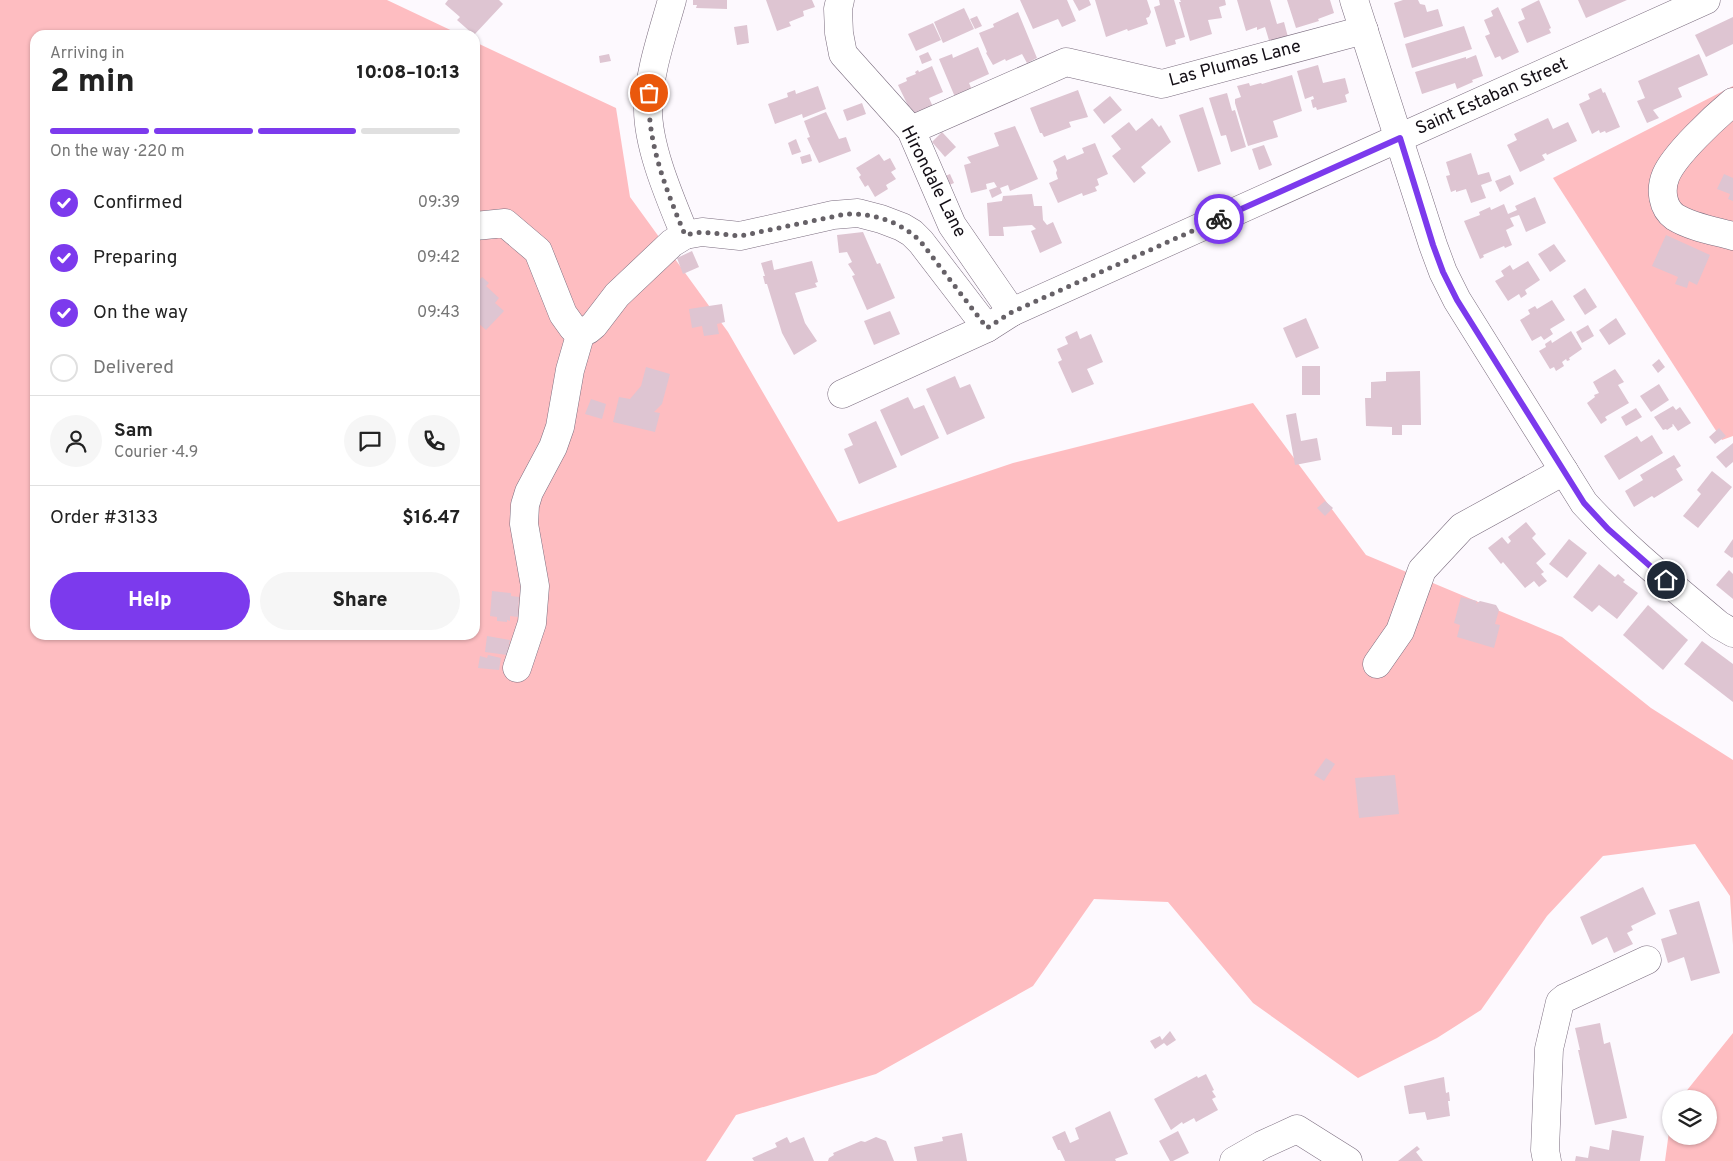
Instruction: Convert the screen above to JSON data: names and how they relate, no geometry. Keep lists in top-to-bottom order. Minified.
{"streets":{"street":["Las Plumas Lane","Saint Estaban Street","Hirondale Lane"]},"crossings":[["Las Plumas Lane","Hirondale Lane"],["Saint Estaban Street","Hirondale Lane"]],"page":{"heading":["2 min","Arriving in","10:08–10:13"],"panel":["Sam","Courier · 4.9","Order #3133","$16.47"],"bar":"On the way · 220 m","list":[["Confirmed","09:39"],["Preparing","09:42"],["On the way","09:43"],"Delivered"],"buttons":["Help","Share"]}}
